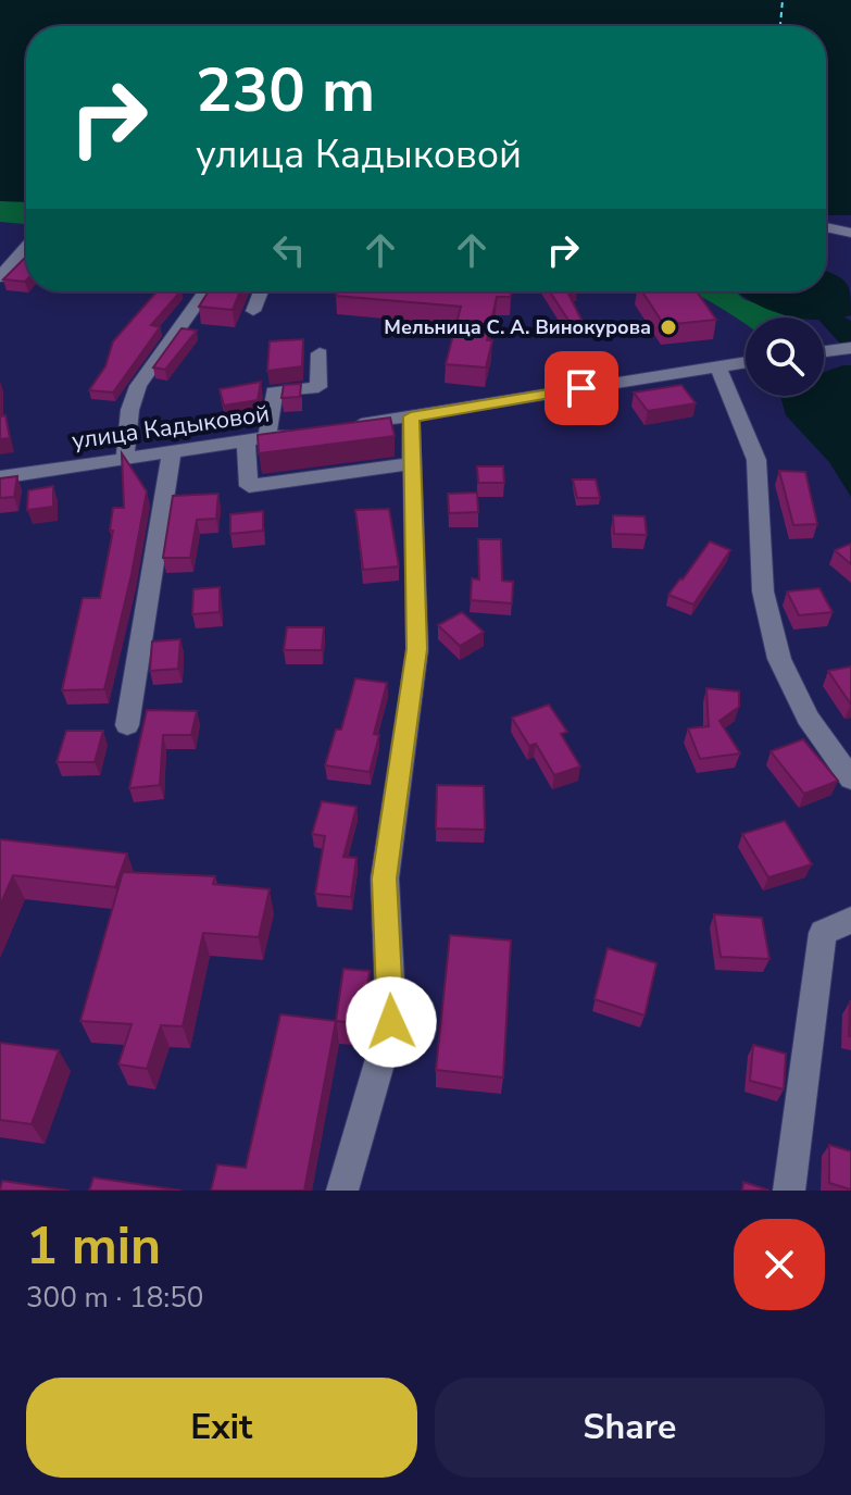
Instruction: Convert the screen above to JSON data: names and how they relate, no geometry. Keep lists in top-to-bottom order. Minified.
{"streets":{"street":["улица Кадыковой"]},"places":["Мельница С. А. Винокурова"],"page":{"turn":["230 m","улица Кадыковой"],"heading":["1 min","300 m · 18:50"],"buttons":["Exit","Share"]}}
